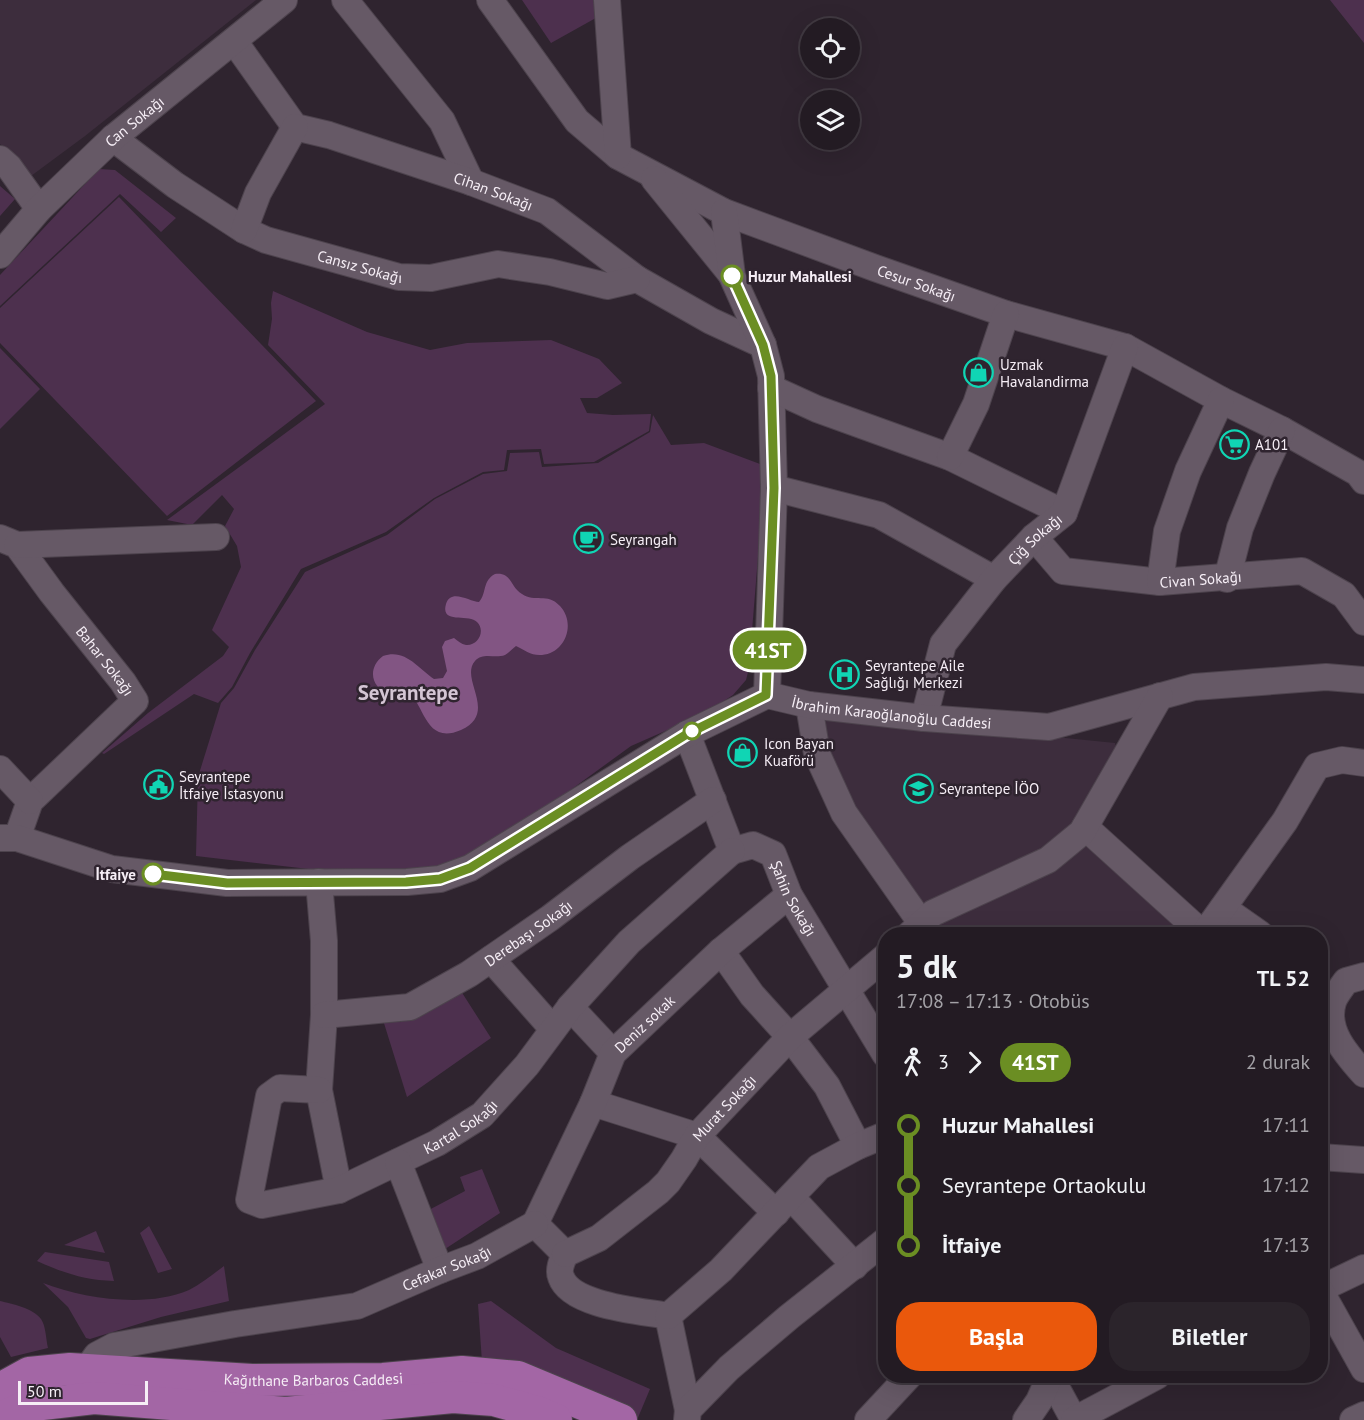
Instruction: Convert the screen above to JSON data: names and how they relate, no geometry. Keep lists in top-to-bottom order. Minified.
{"streets":{"main road":["Kağıthane Barbaros Caddesi"],"street":["Can Sokağı","Cihan Sokağı","Cansız Sokağı","Cesur Sokağı","Çiğ Sokağı","Civan Sokağı","Bahar Sokağı","İbrahim Karaoğlanoğlu Caddesi","Şahin Sokağı","Derebaşı Sokağı","Deniz sokak","Murat Sokağı","Kartal Sokağı","Cefakar Sokağı"]},"crossings":[["Can Sokağı","Cansız Sokağı"],["Cihan Sokağı","Cansız Sokağı"],["Cesur Sokağı","Çiğ Sokağı"],["Çiğ Sokağı","Civan Sokağı"],["Çiğ Sokağı","İbrahim Karaoğlanoğlu Caddesi"],["Şahin Sokağı","Deniz sokak"],["Şahin Sokağı","Murat Sokağı"],["Şahin Sokağı","Kartal Sokağı"],["Deniz sokak","Cefakar Sokağı"],["Cefakar Sokağı","Kağıthane Barbaros Caddesi"]],"districts":["Seyrantepe"],"places":{"other":["Huzur Mahallesi","İtfaiye"],"shop":["Uzmak Havalandirma","Icon Bayan Kuaförü"],"supermarket":["A101"],"cafe":["Seyrangah"],"hospital":["Seyrantepe Aile Sağlığı Merkezi"],"public building":["Seyrantepe İtfaiye İstasyonu"],"school or university":["Seyrantepe İÖO"]},"lines":["bus line 41ST"],"scale_bar":"50 m","page":{"on_map":"41ST","heading":["5 dk","17:08 – 17:13 · Otobüs","TL 52"],"legs":["3","41ST","2 durak"],"list":[{"name":"Huzur Mahallesi","value":"17:11"},{"name":"Seyrantepe Ortaokulu","value":"17:12"},{"name":"İtfaiye","value":"17:13"}],"buttons":["Başla","Biletler"],"scale":"50 m"}}
